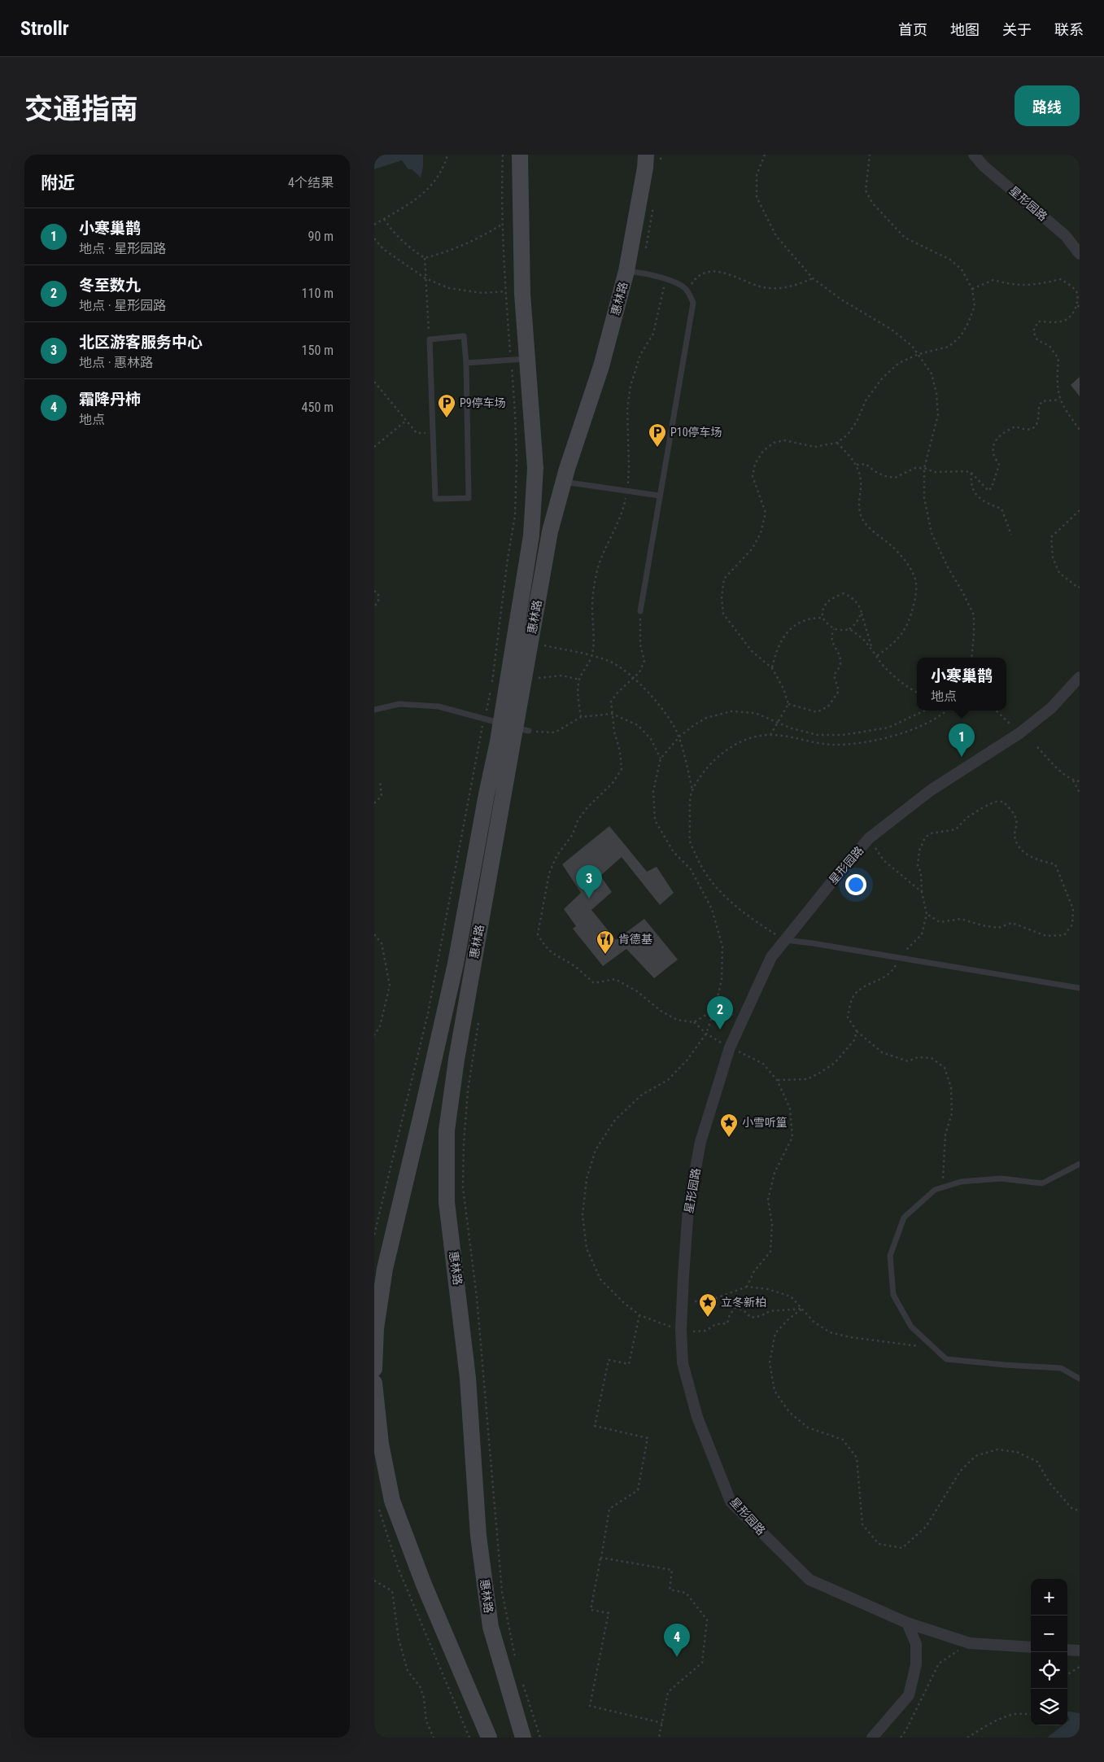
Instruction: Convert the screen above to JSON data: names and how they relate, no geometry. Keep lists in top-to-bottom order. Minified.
{"streets":{"main road":["惠林路"],"street":["星形园路"]},"places":{"parking":["P9停车场","P10停车场"],"restaurant":["肯德基"],"place":["小雪听篁","立冬新柏"]},"page":{"header":"Strollr","nav":["首页","地图","关于","联系"],"title":"交通指南","buttons":"路线","heading":["附近","4个结果"],"list":[{"mark":"1","name":"小寒巢鹊","note":"地点 · 星形园路","value":"90 m"},{"mark":"2","name":"冬至数九","note":"地点 · 星形园路","value":"110 m"},{"mark":"3","name":"北区游客服务中心","note":"地点 · 惠林路","value":"150 m"},{"mark":"4","name":"霜降丹柿","note":"地点","value":"450 m"}],"popup":["小寒巢鹊","地点"],"pins":["1","3","2","4"],"map_buttons":["+","−"]}}
